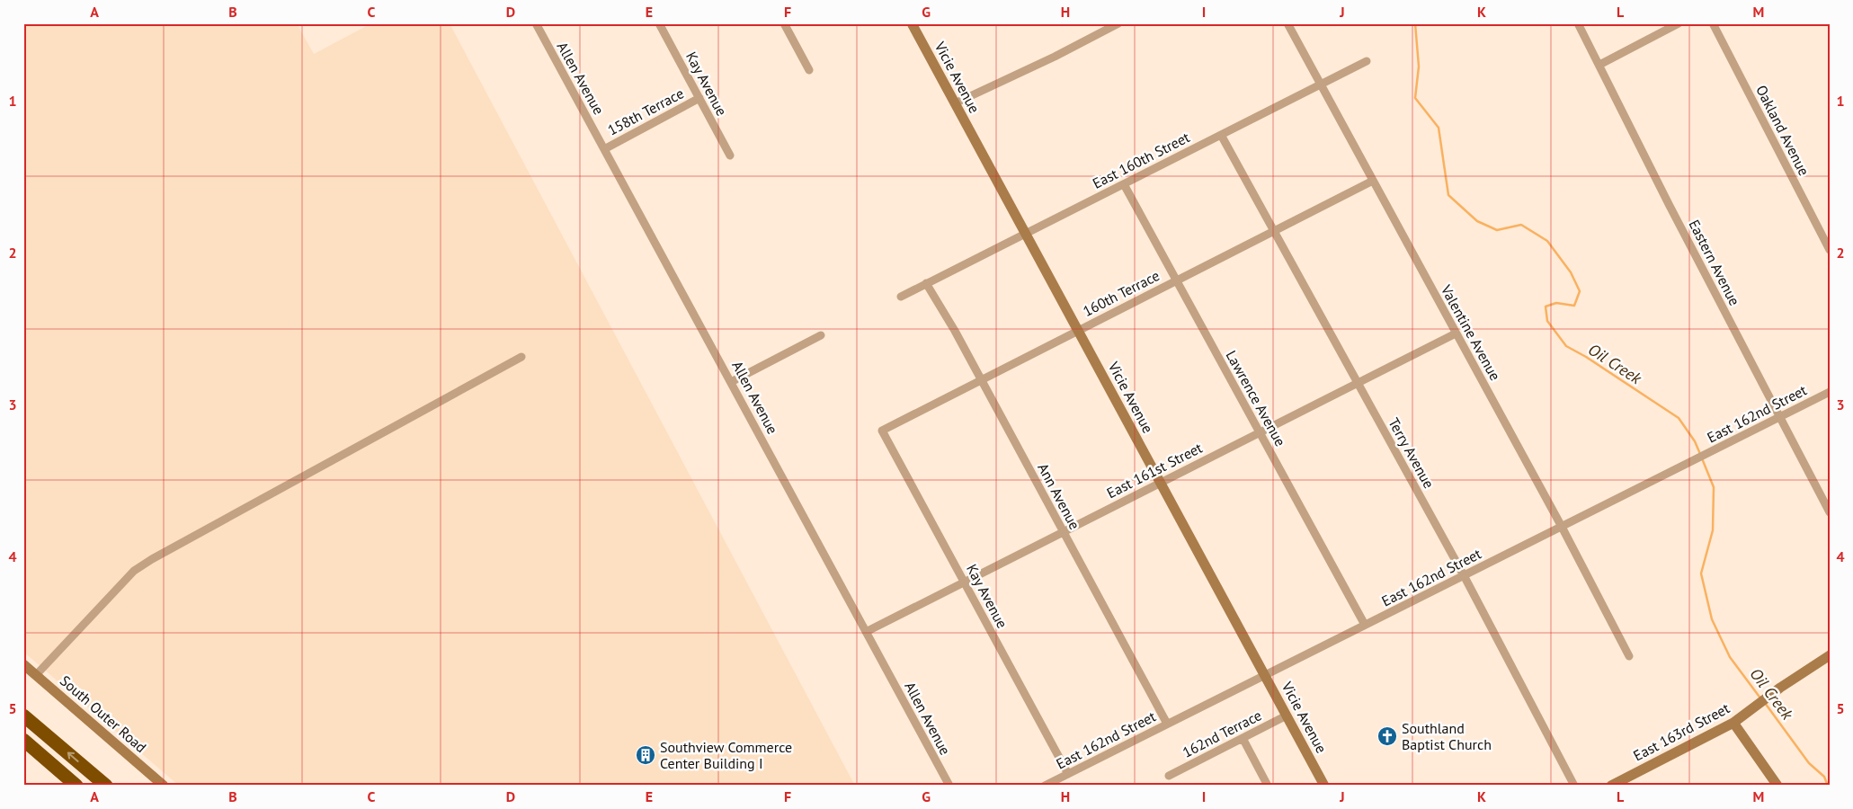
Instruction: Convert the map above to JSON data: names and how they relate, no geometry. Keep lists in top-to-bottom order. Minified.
{"streets":{"street":["Vicie Avenue","Allen Avenue","Kay Avenue","158th Terrace","Oakland Avenue","East 160th Street","Eastern Avenue","160th Terrace","Valentine Avenue","Lawrence Avenue","East 162nd Street","Terry Avenue","East 161st Street","Ann Avenue","South Outer Road","East 163rd Street","162nd Terrace"]},"crossings":[["Vicie Avenue","East 160th Street"],["Vicie Avenue","160th Terrace"],["Vicie Avenue","East 162nd Street"],["Vicie Avenue","East 161st Street"],["Vicie Avenue","162nd Terrace"],["Allen Avenue","158th Terrace"],["Allen Avenue","East 161st Street"],["Kay Avenue","158th Terrace"],["Kay Avenue","160th Terrace"],["Kay Avenue","East 162nd Street"],["Kay Avenue","East 161st Street"],["East 160th Street","Valentine Avenue"],["East 160th Street","Lawrence Avenue"],["East 160th Street","Terry Avenue"],["East 160th Street","Ann Avenue"],["Eastern Avenue","East 162nd Street"],["160th Terrace","Valentine Avenue"],["160th Terrace","Lawrence Avenue"],["160th Terrace","Terry Avenue"],["160th Terrace","Ann Avenue"],["Valentine Avenue","East 162nd Street"],["Valentine Avenue","East 161st Street"],["Lawrence Avenue","East 162nd Street"],["Lawrence Avenue","East 161st Street"],["East 162nd Street","Terry Avenue"],["East 162nd Street","Ann Avenue"],["Terry Avenue","East 161st Street"],["East 161st Street","Ann Avenue"]],"water":["Oil Creek"],"places":{"church":["Southland Baptist Church"],"building":["Southview Commerce Center Building I"]},"grid":{"columns":["A","B","C","D","E","F","G","H","I","J","K","L","M"],"rows":["1","2","3","4","5"]}}
